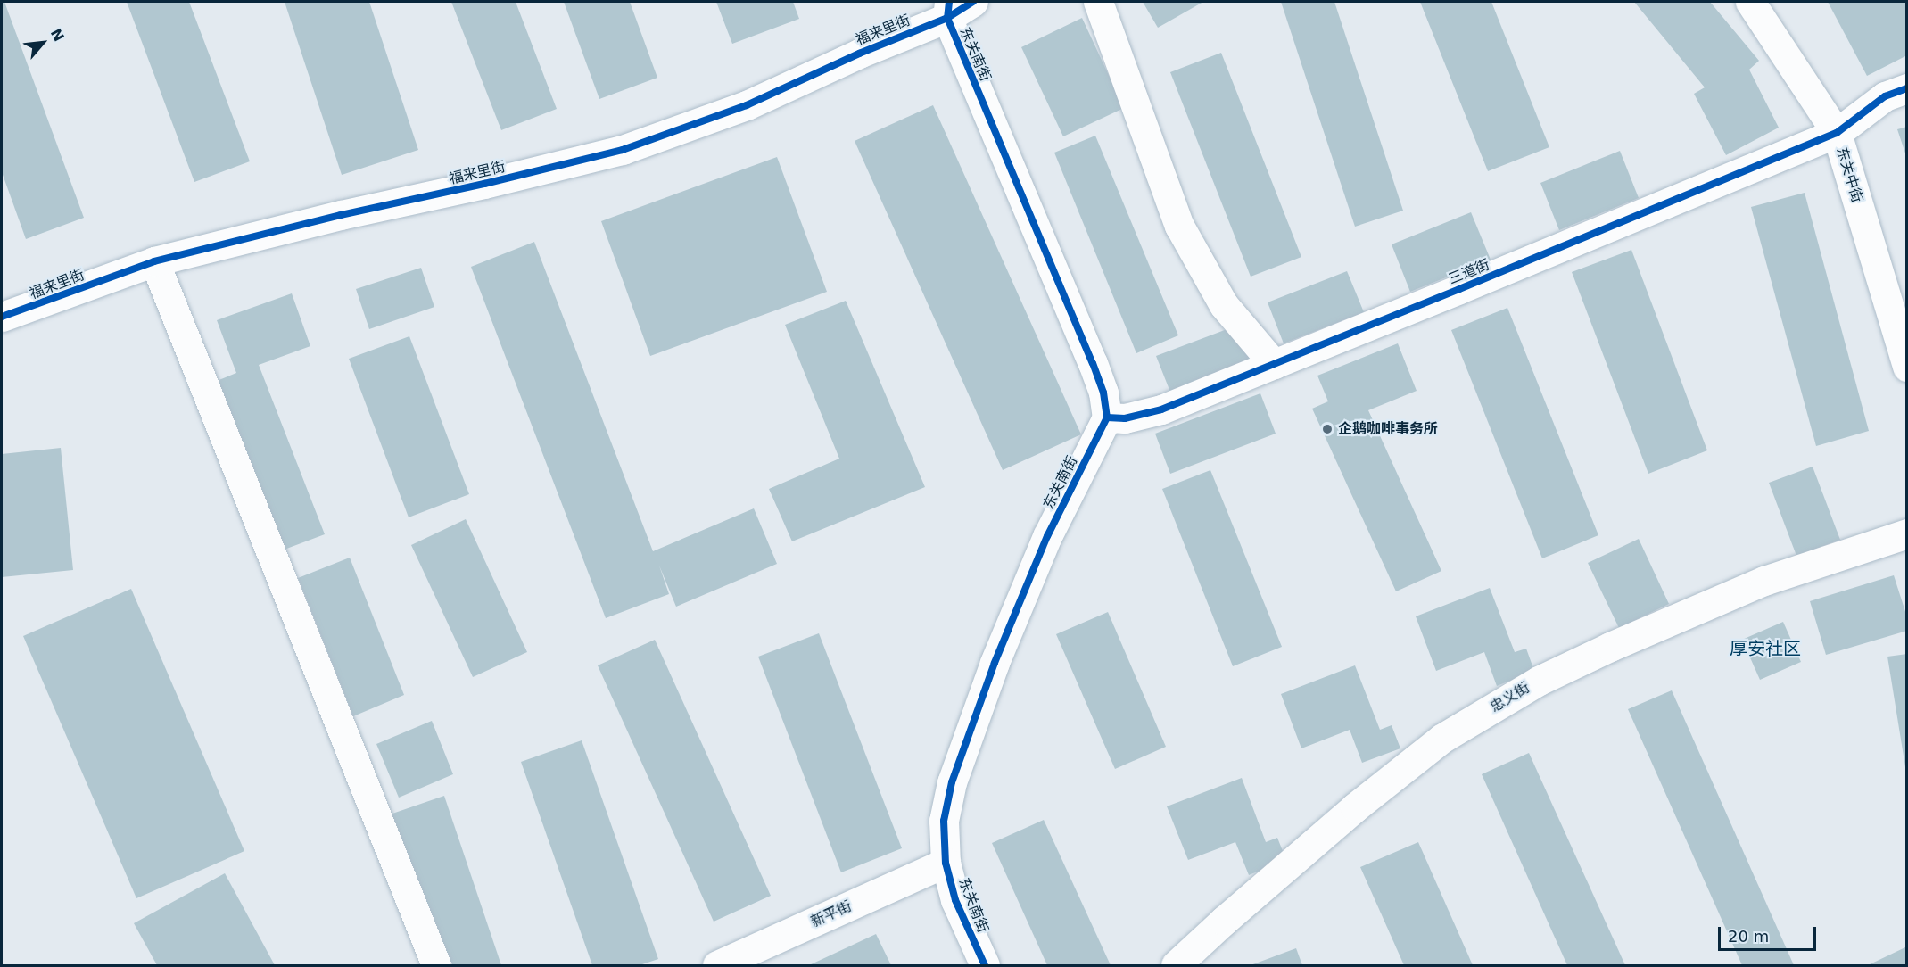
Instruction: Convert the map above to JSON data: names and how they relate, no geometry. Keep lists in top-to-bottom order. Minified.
{"streets":{"street":["福来里街","东关南街","东关中街","三道街","忠义街","新平街"]},"crossings":[["福来里街","东关南街"],["东关南街","三道街"],["东关南街","新平街"],["东关中街","三道街"]],"districts":["厚安社区"],"places":["企鹅咖啡事务所"],"scale_bar":"20 m","north":"top right"}
